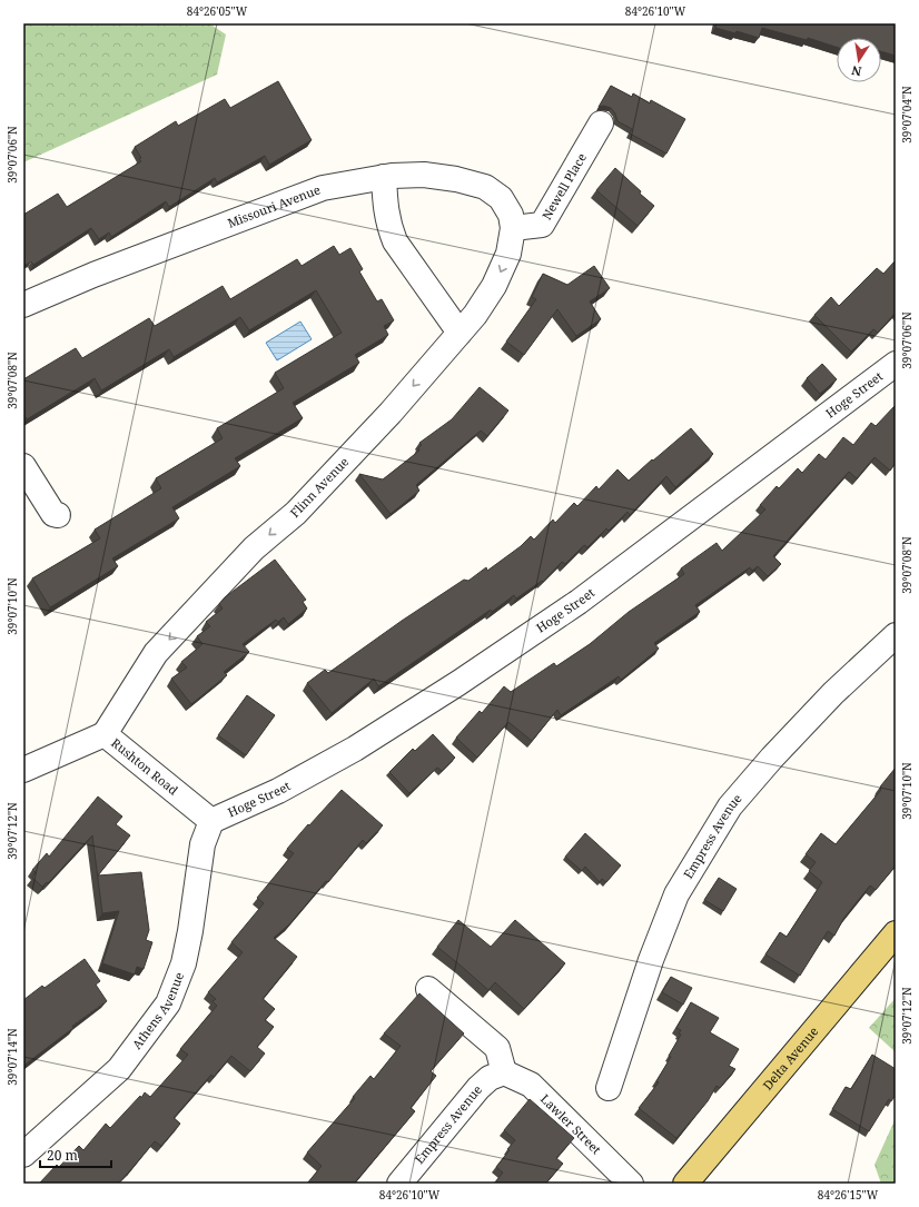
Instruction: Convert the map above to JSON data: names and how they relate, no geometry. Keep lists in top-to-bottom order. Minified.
{"streets":{"main road":["Delta Avenue"],"street":["Newell Place","Missouri Avenue","Hoge Street","Flinn Avenue","Rushton Road","Empress Avenue","Athens Avenue","Lawler Street"]},"crossings":[["Newell Place","Missouri Avenue"],["Newell Place","Flinn Avenue"],["Missouri Avenue","Flinn Avenue"],["Hoge Street","Rushton Road"],["Hoge Street","Athens Avenue"],["Flinn Avenue","Rushton Road"],["Rushton Road","Athens Avenue"],["Empress Avenue","Lawler Street"]],"one_way":["Flinn Avenue"],"scale_bar":"20 m","north":"bottom","coordinates":["84°26'05\"W","84°26'10\"W","39°07'04\"N","39°07'06\"N","39°07'08\"N","39°07'10\"N","39°07'12\"N","39°07'14\"N","84°26'15\"W"]}
